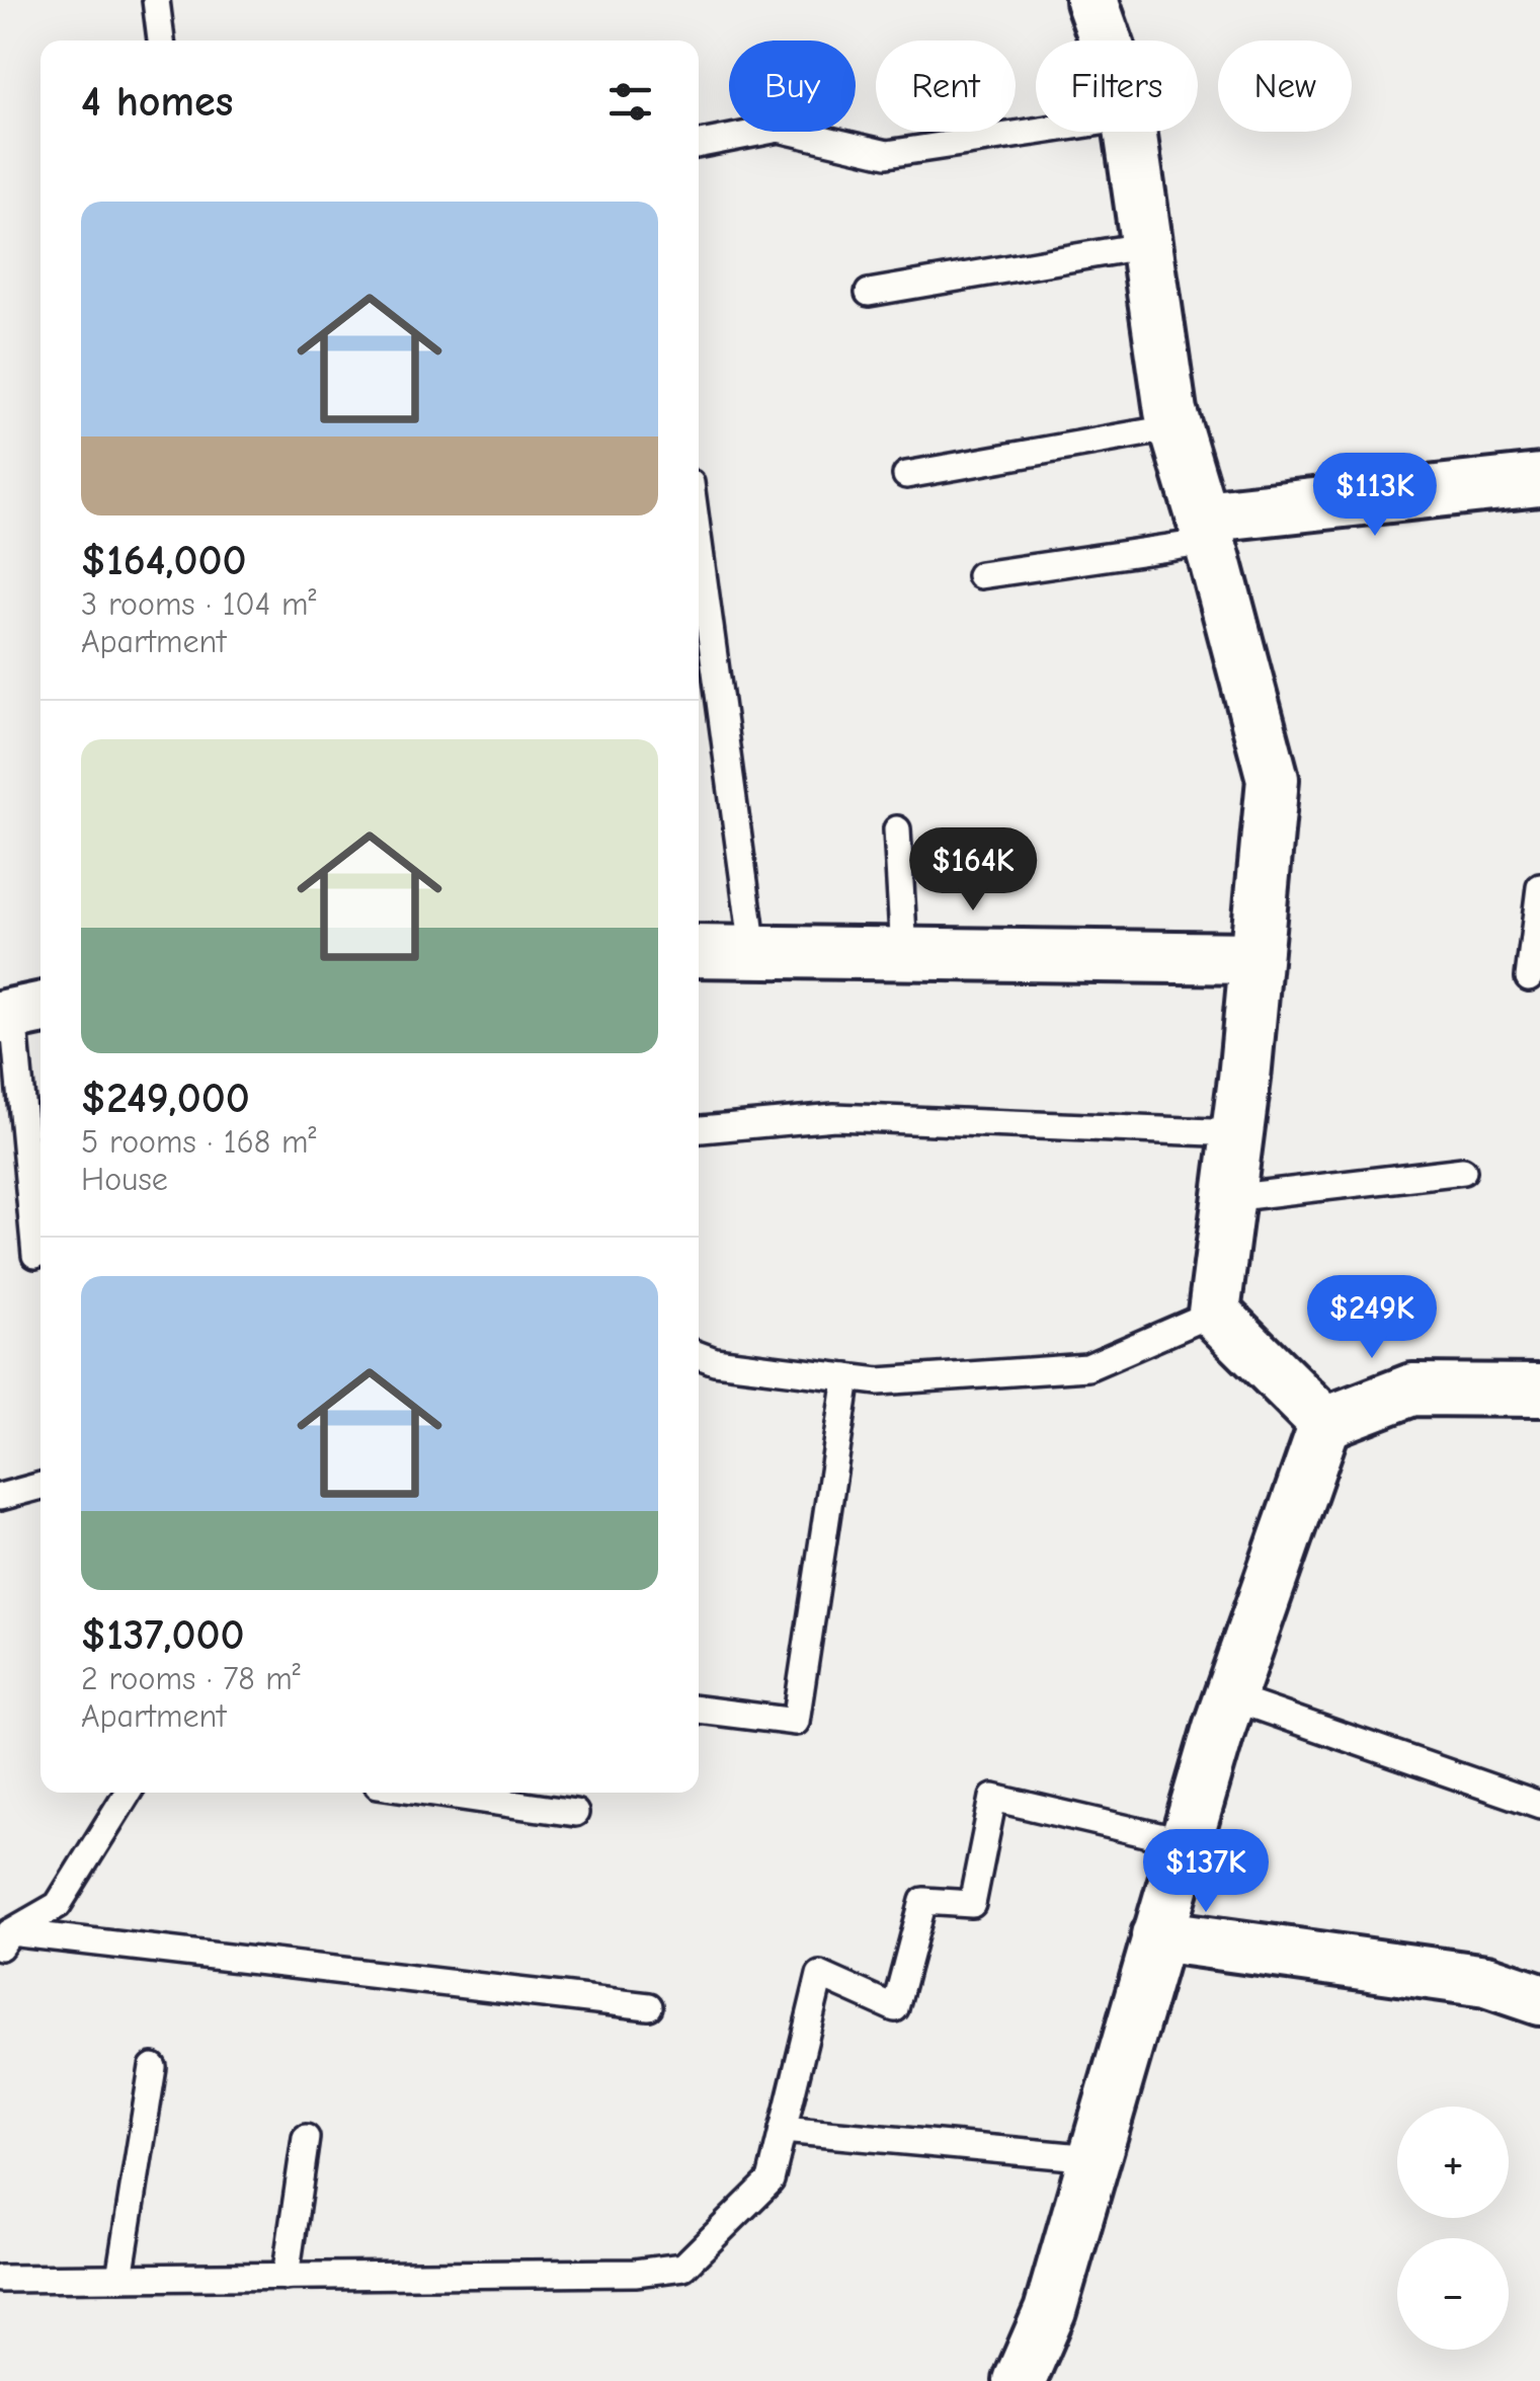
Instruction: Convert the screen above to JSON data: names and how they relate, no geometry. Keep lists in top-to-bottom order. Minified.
{"page":{"chip":["Buy","Rent","Filters","New"],"heading":"4 homes","list":[{"name":"$164,000","note":"3 rooms · 104 m² · Apartment"},{"name":"$249,000","note":"5 rooms · 168 m² · House"},{"name":"$137,000","note":"2 rooms · 78 m² · Apartment"}],"price":["$113K","$164K","$249K","$137K"],"map_buttons":["+","−"]}}
